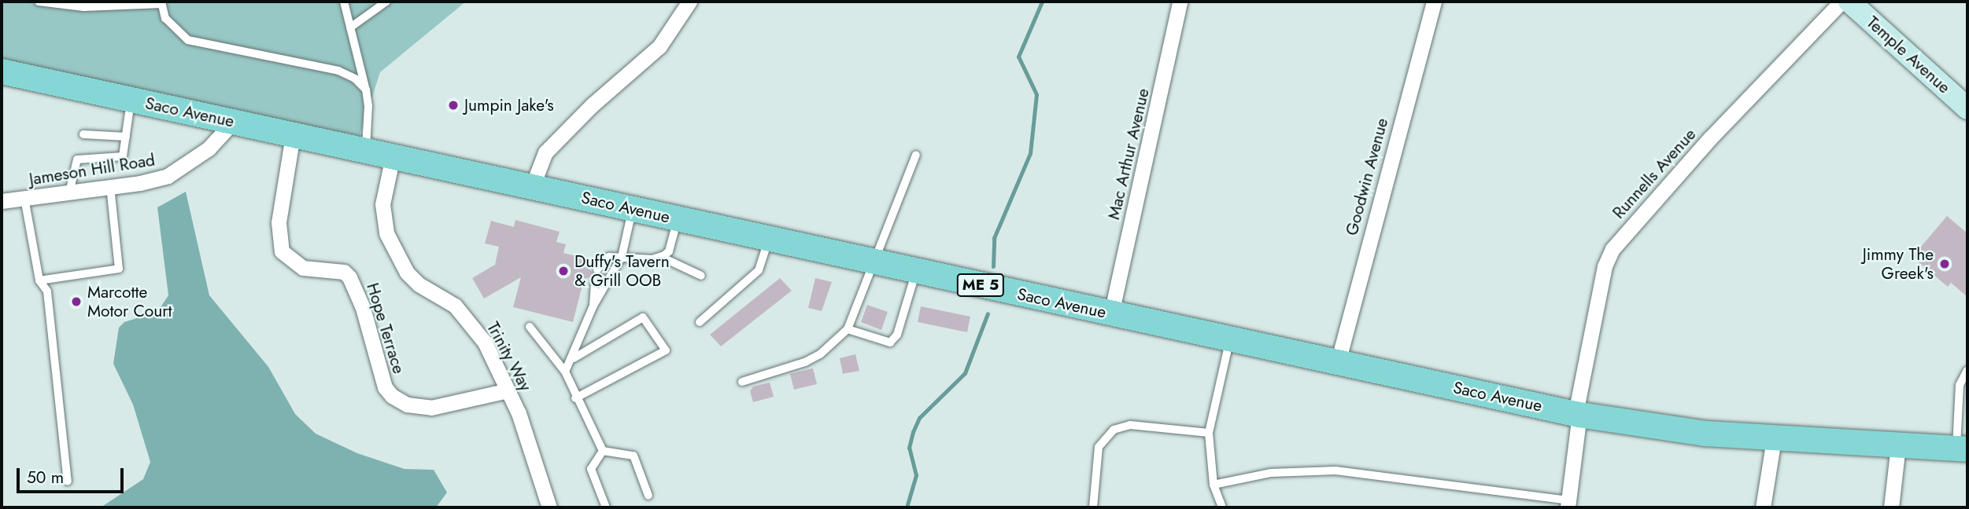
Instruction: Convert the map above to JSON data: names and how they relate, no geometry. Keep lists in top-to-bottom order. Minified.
{"streets":{"main road":["Saco Avenue","ME 5"],"street":["Temple Avenue","Mac Arthur Avenue","Jameson Hill Road","Runnells Avenue","Goodwin Avenue","Hope Terrace","Trinity Way"]},"crossings":[["Saco Avenue","Mac Arthur Avenue"],["Saco Avenue","Jameson Hill Road"],["Saco Avenue","Runnells Avenue"],["Saco Avenue","Goodwin Avenue"],["Saco Avenue","Hope Terrace"],["Saco Avenue","Trinity Way"],["Hope Terrace","Trinity Way"]],"places":["Jumpin Jake's","Jimmy The Greek's","Duffy's Tavern & Grill OOB","Marcotte Motor Court"],"scale_bar":"50 m"}
